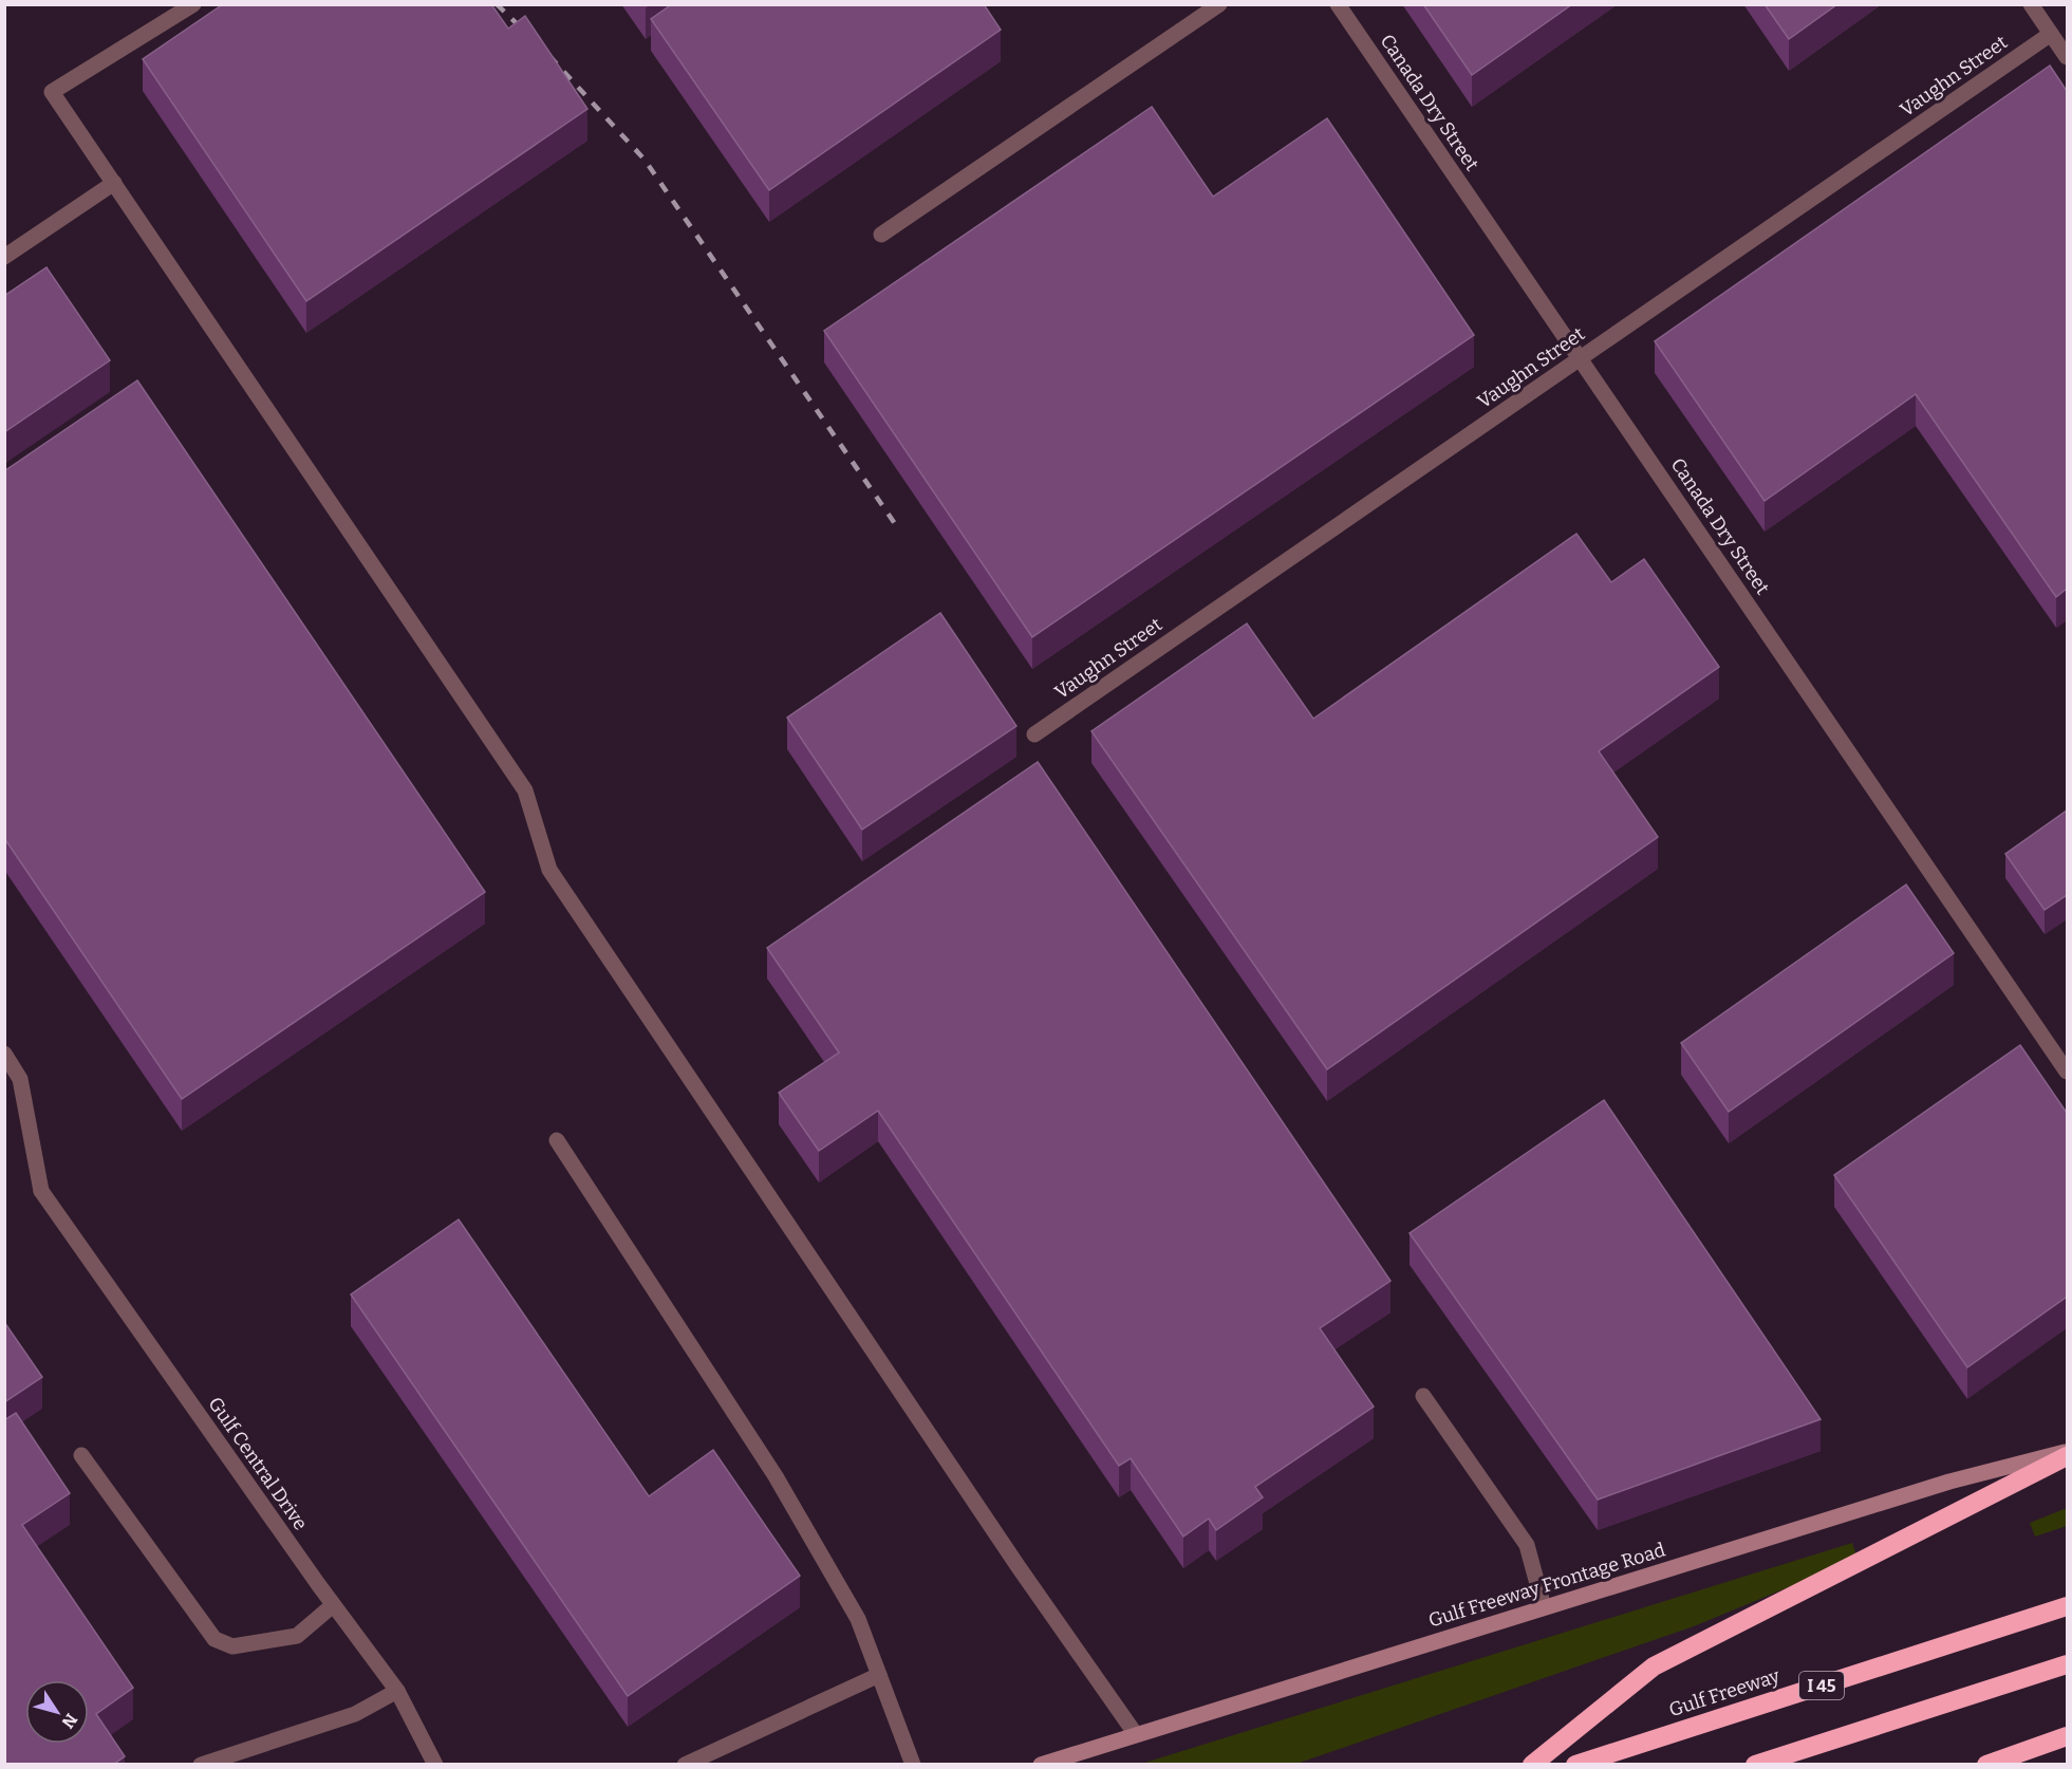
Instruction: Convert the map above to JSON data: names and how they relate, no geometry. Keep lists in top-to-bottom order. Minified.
{"streets":{"highway":["I 45","Gulf Freeway"],"main road":["Gulf Freeway Frontage Road"],"street":["Vaughn Street","Canada Dry Street","Gulf Central Drive"]},"crossings":[["Vaughn Street","Canada Dry Street"]],"north":"bottom right"}
